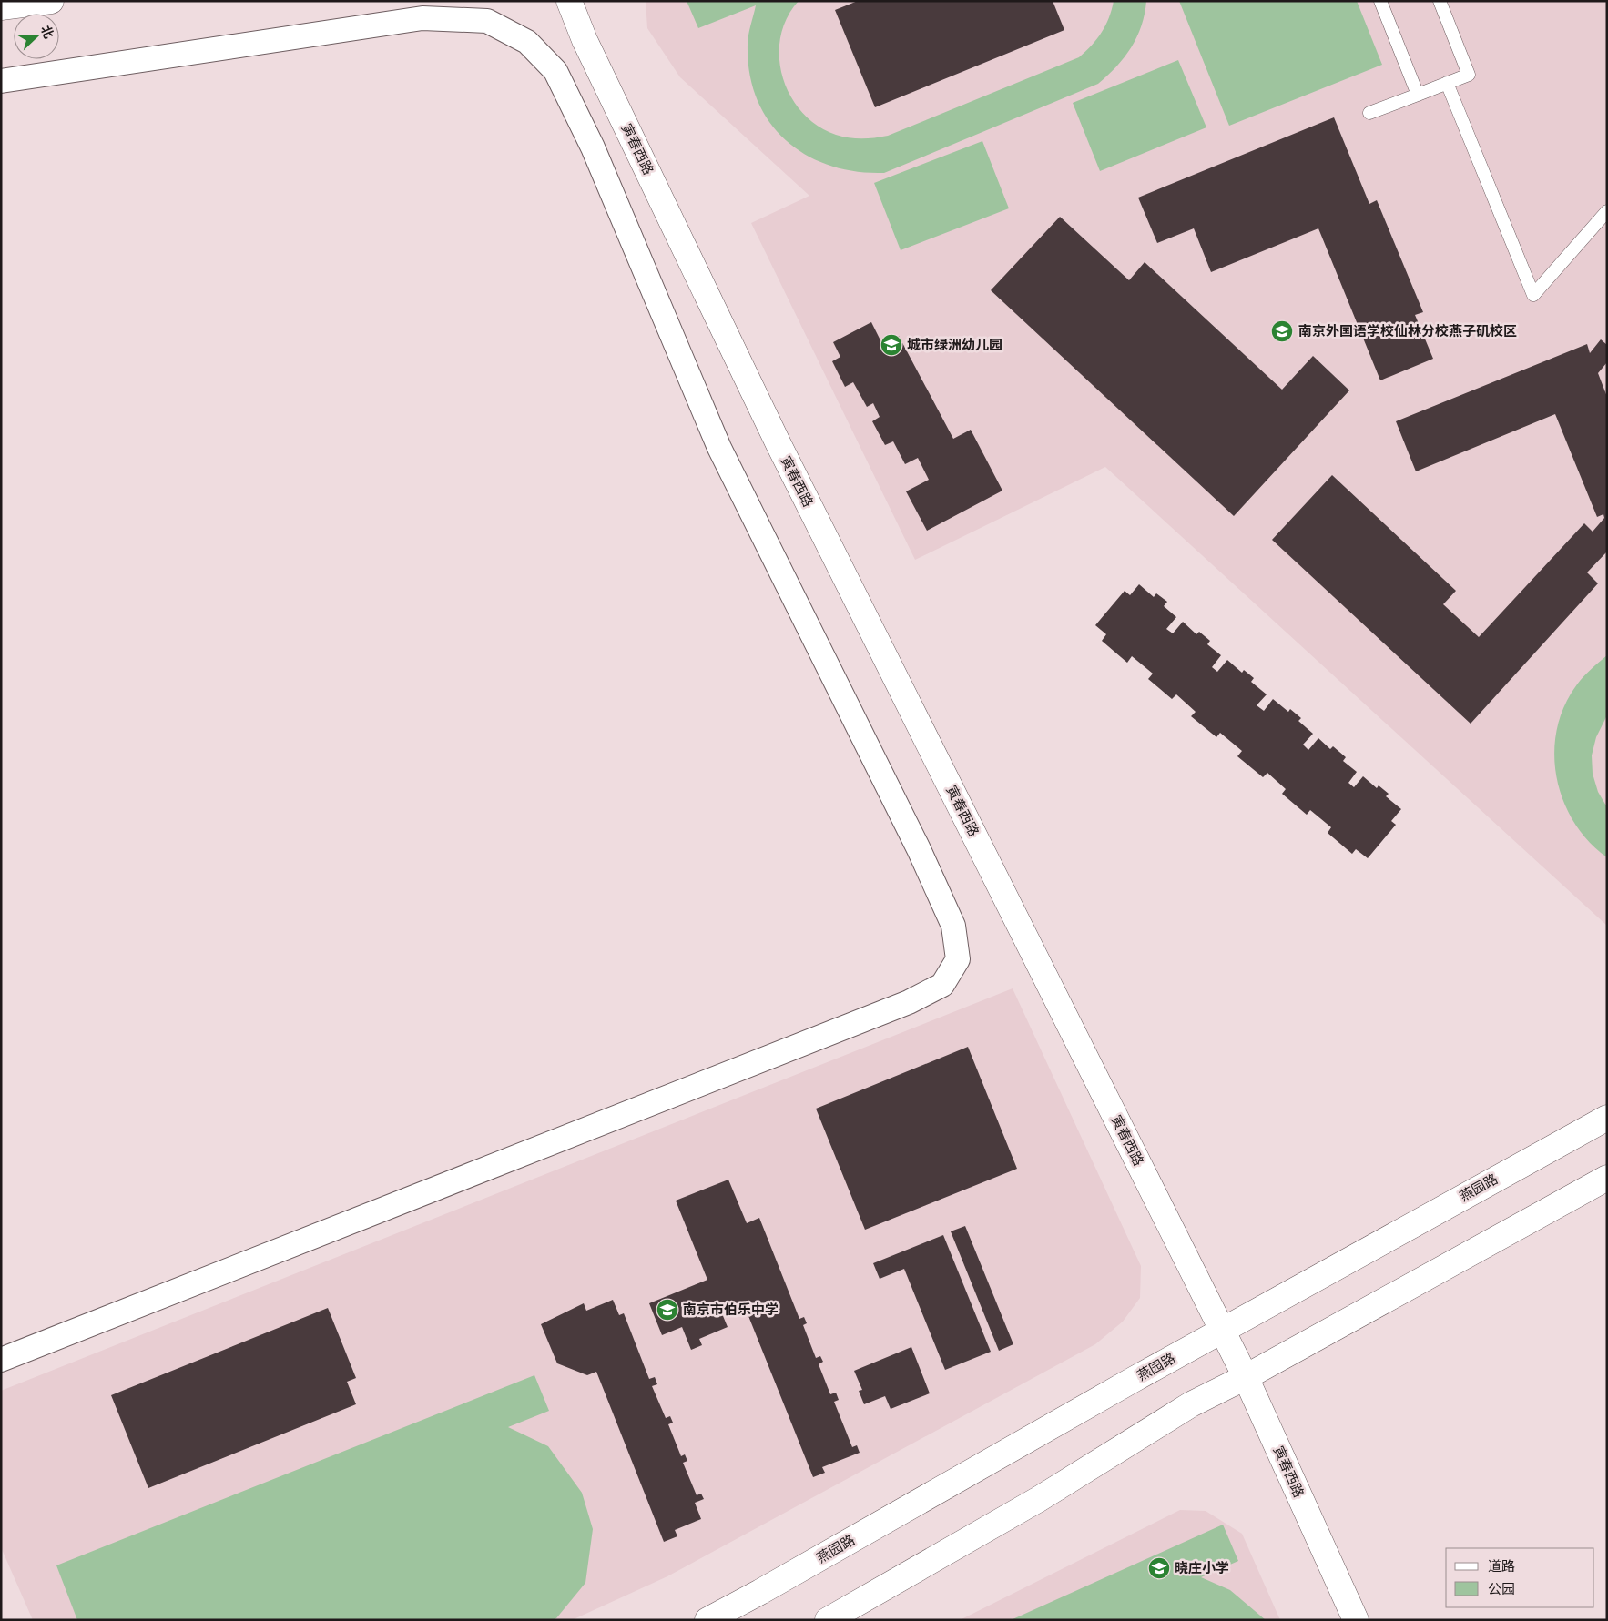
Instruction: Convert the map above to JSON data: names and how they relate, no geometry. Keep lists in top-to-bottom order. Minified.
{"streets":{"main road":["寅春西路","燕园路"]},"crossings":[["寅春西路","燕园路"]],"places":{"school or university":["南京外国语学校仙林分校燕子矶校区","城市绿洲幼儿园","南京市伯乐中学","晓庄小学"]},"legend":["道路","公园"],"north":"right"}
